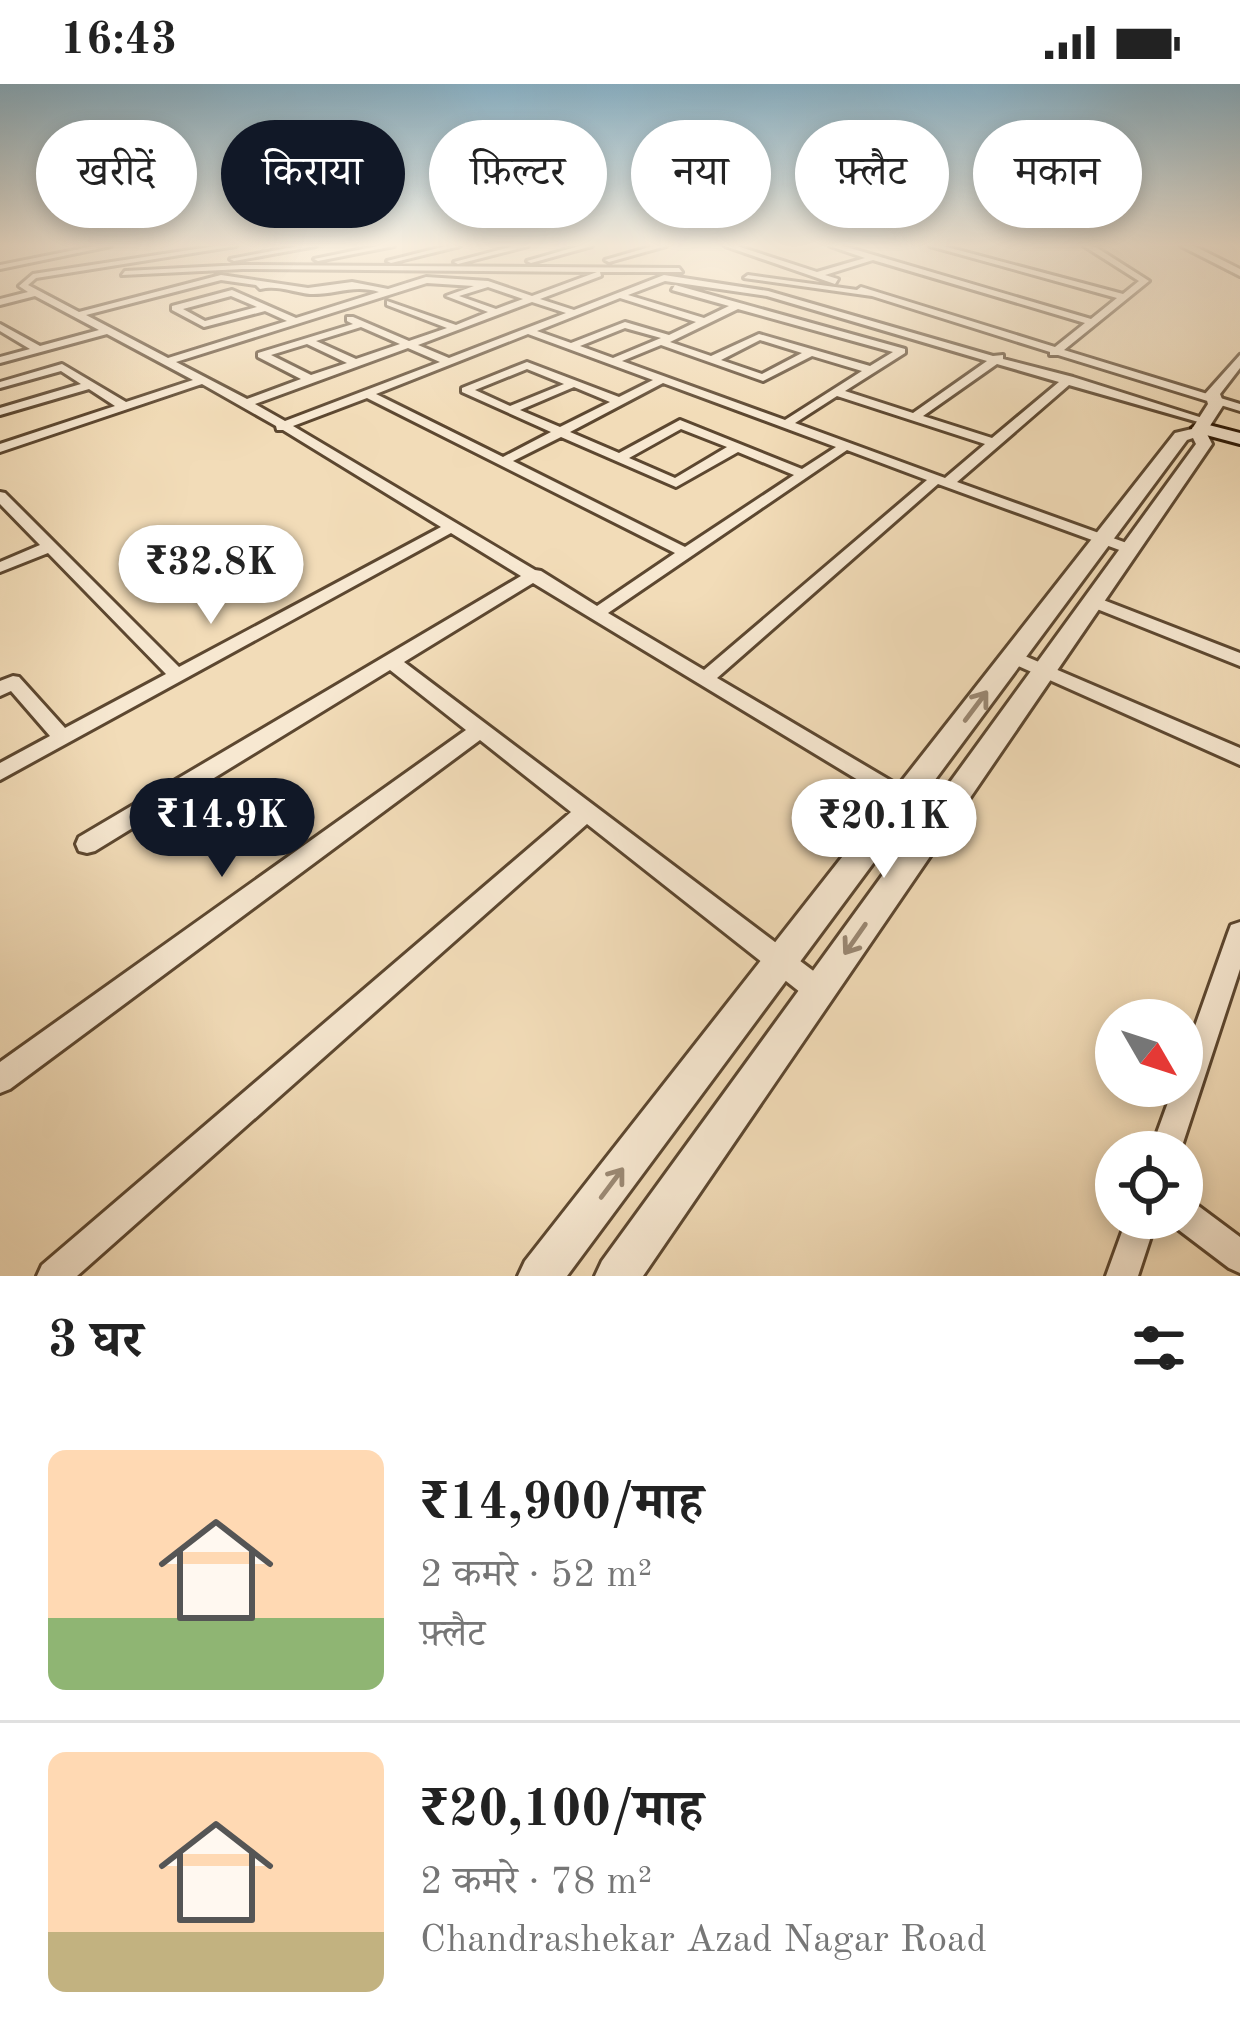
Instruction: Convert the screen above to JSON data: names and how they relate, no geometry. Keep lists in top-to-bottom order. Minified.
{"north":"bottom right","page":{"status":"16:43","chip":["खरीदें","किराया","फ़िल्टर","नया","फ़्लैट","मकान"],"price":["₹32.8K","₹14.9K","₹20.1K"],"heading":"3 घर","list":[{"name":"₹14,900/माह","note":"2 कमरे · 52 m² · फ़्लैट"},{"name":"₹20,100/माह","note":"2 कमरे · 78 m² · Chandrashekar Azad Nagar Road"}]}}
